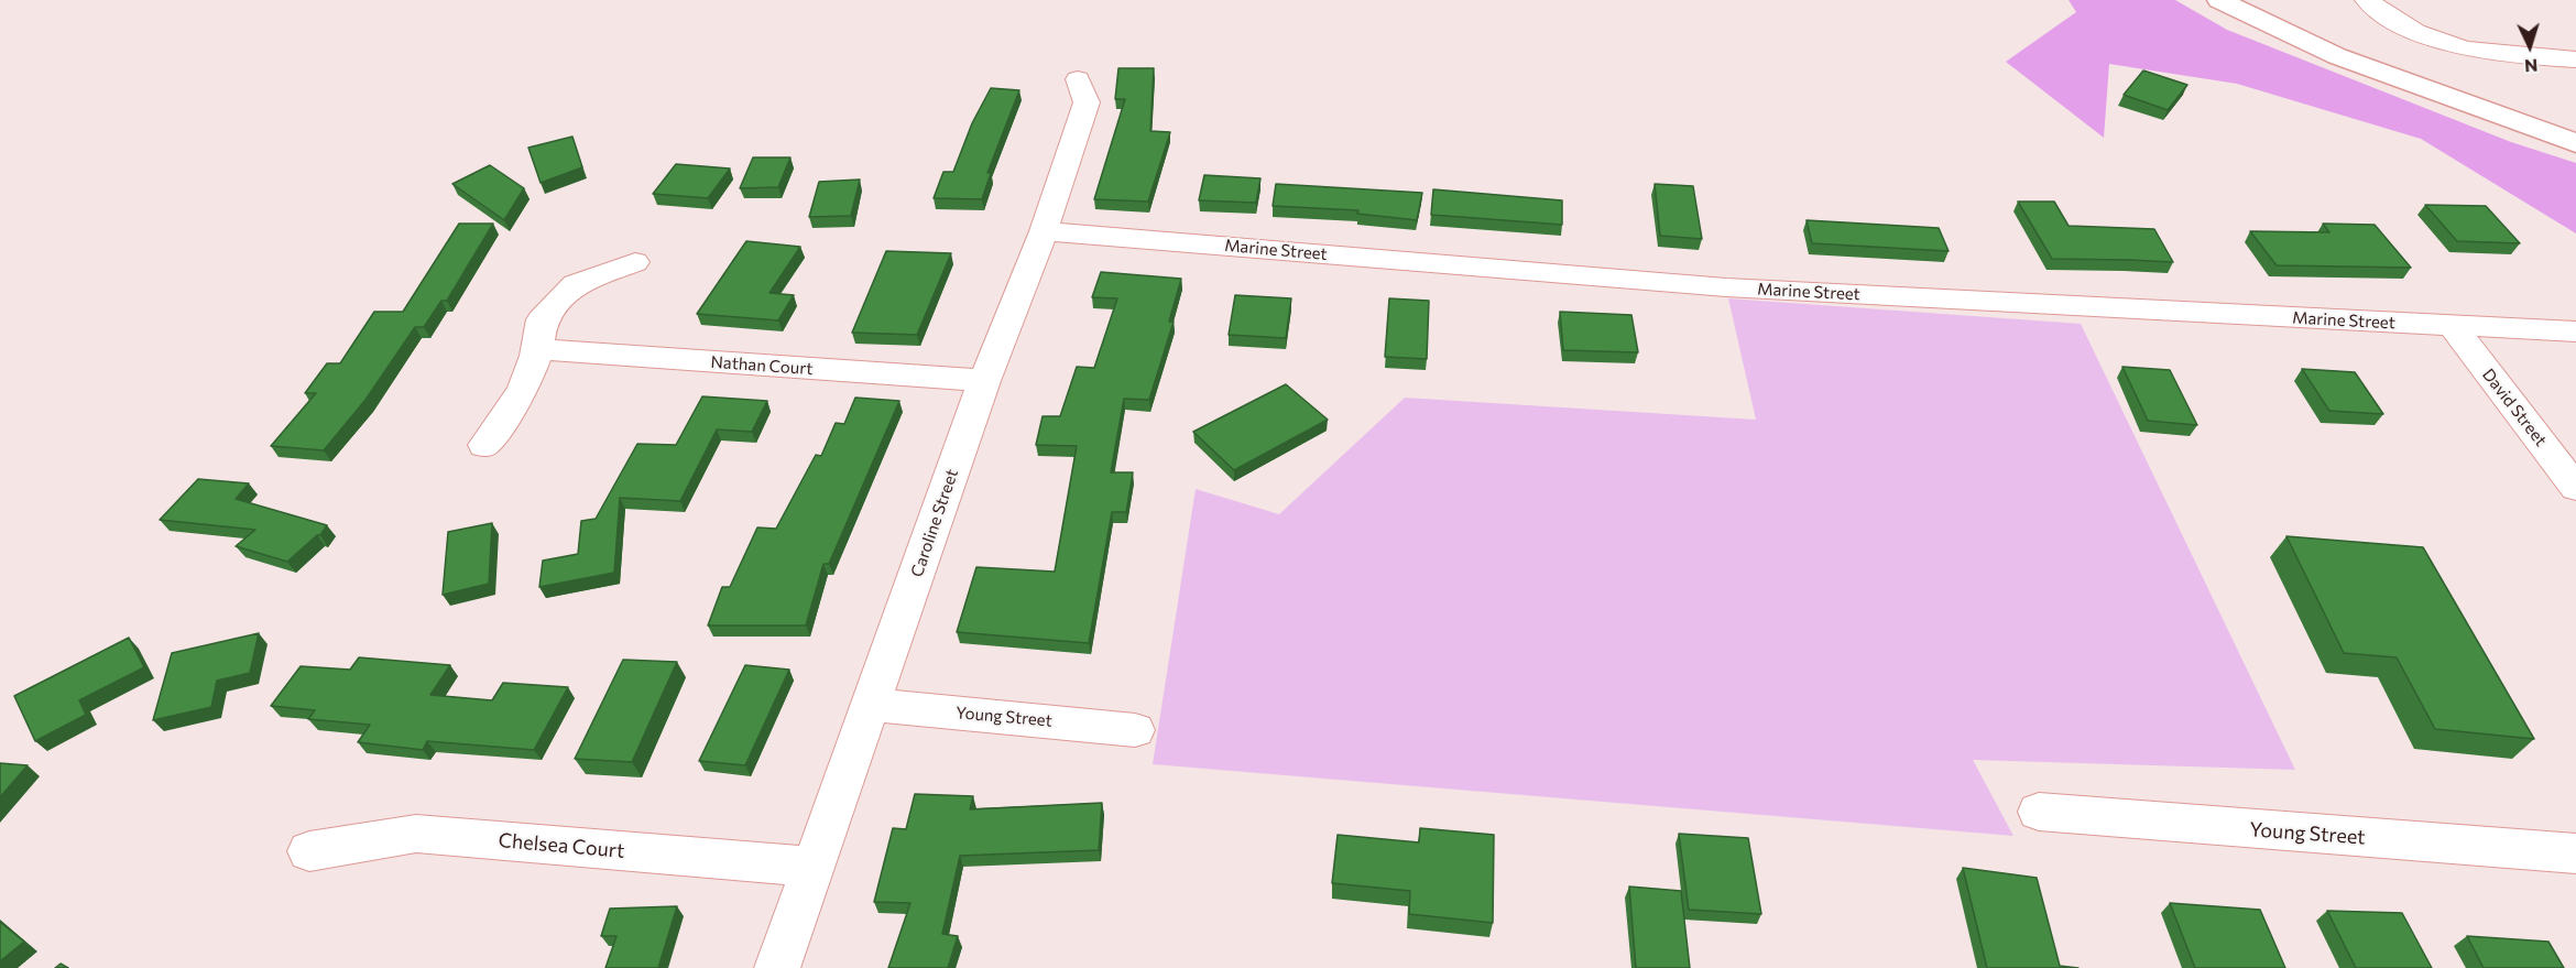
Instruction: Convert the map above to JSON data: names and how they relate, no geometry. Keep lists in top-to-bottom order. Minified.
{"streets":{"street":["Marine Street","Nathan Court","David Street","Caroline Street","Young Street","Chelsea Court"]},"crossings":[["Marine Street","David Street"],["Marine Street","Caroline Street"],["Nathan Court","Caroline Street"],["Caroline Street","Young Street"],["Caroline Street","Chelsea Court"]],"north":"bottom"}
